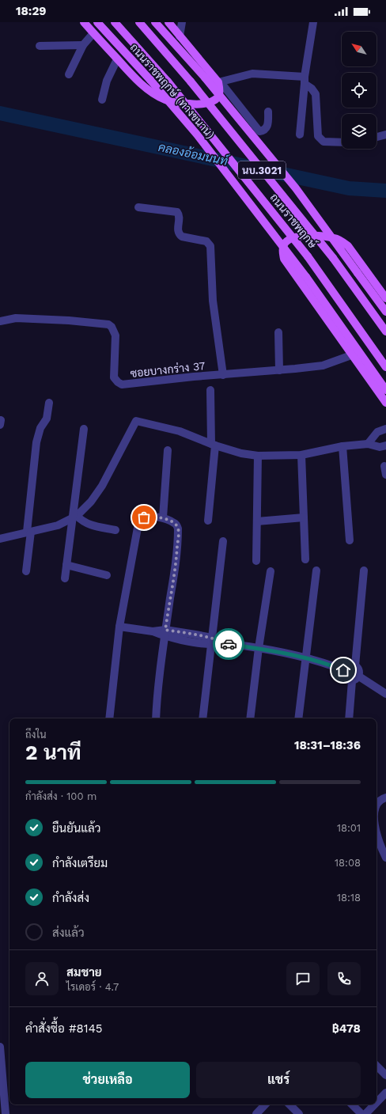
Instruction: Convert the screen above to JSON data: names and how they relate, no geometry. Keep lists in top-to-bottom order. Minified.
{"streets":{"main road":["ถนนราชพฤกษ์ (ทางขนาน)","นบ.3021","ถนนราชพฤกษ์"],"street":["ซอยบางกร่าง 37"]},"water":["คลองอ้อมนนท์"],"north":"top left","page":{"status":"18:29","heading":["2 นาที","ถึงใน","18:31–18:36"],"panel":["สมชาย","ไรเดอร์ · 4.7","คำสั่งซื้อ #8145","฿478"],"bar":"กำลังส่ง · 100 m","list":[["ยืนยันแล้ว","18:01"],["กำลังเตรียม","18:08"],["กำลังส่ง","18:18"],"ส่งแล้ว"],"buttons":["ช่วยเหลือ","แชร์"]}}
